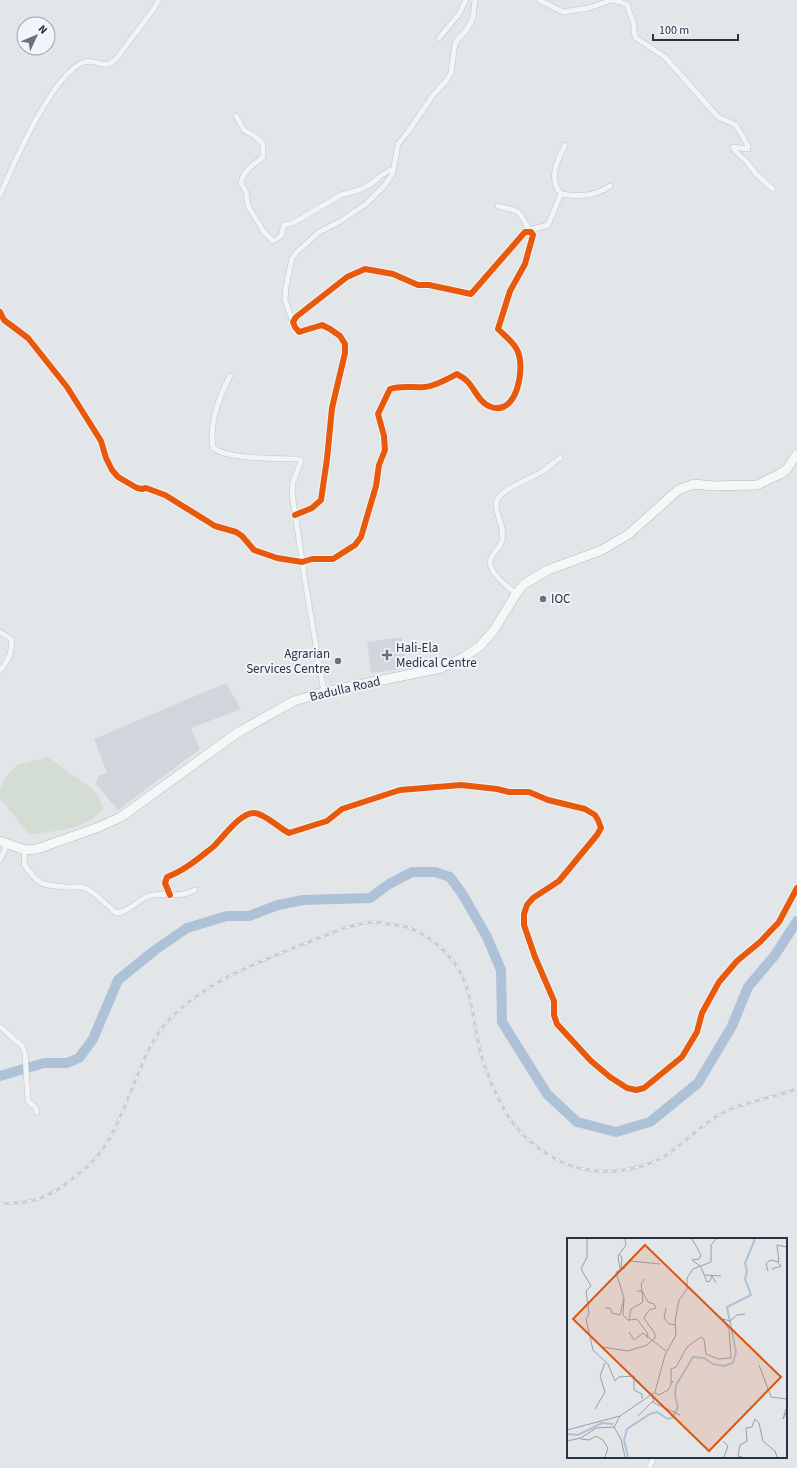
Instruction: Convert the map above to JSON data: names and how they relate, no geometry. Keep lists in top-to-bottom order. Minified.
{"streets":{"highway":["Badulla Road"]},"places":{"other":["IOC","Agrarian Services Centre"],"health":["Hali-Ela Medical Centre"]},"scale_bar":"100 m","north":"top right"}
